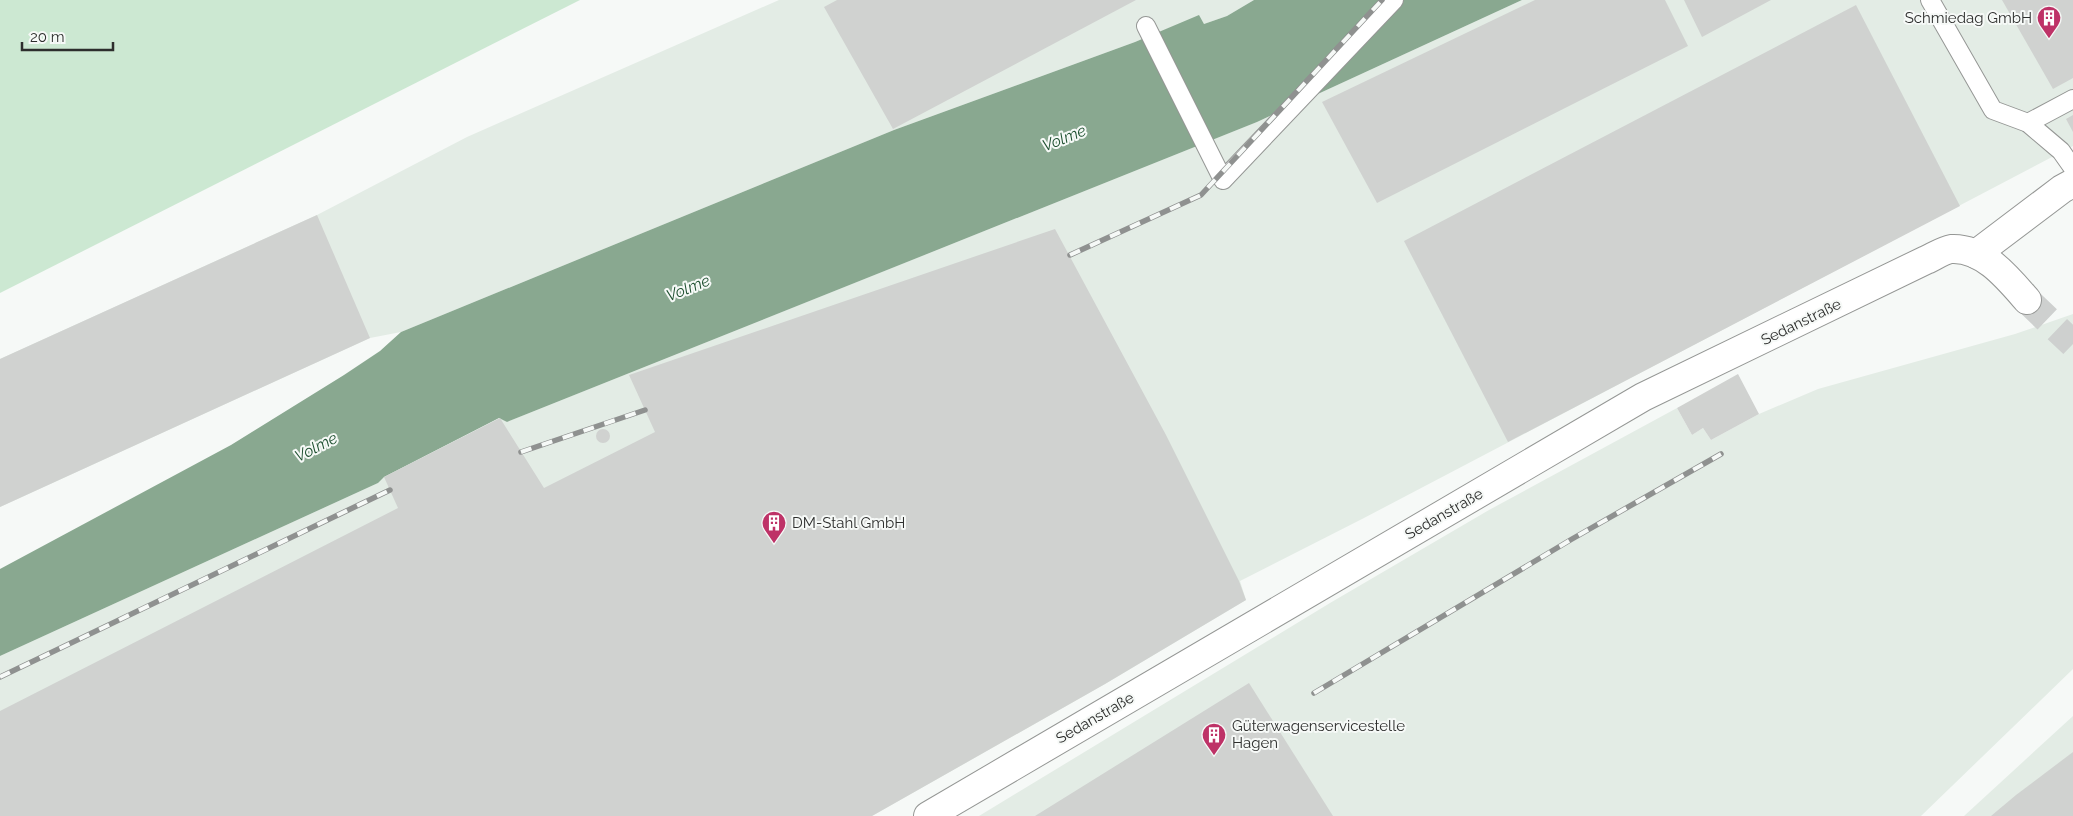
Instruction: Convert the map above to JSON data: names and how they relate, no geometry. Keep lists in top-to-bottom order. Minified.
{"streets":{"street":["Sedanstraße"]},"water":["Volme"],"places":{"building":["Schmiedag GmbH","DM-Stahl GmbH","Güterwagenservicestelle Hagen"]},"scale_bar":"20 m"}
